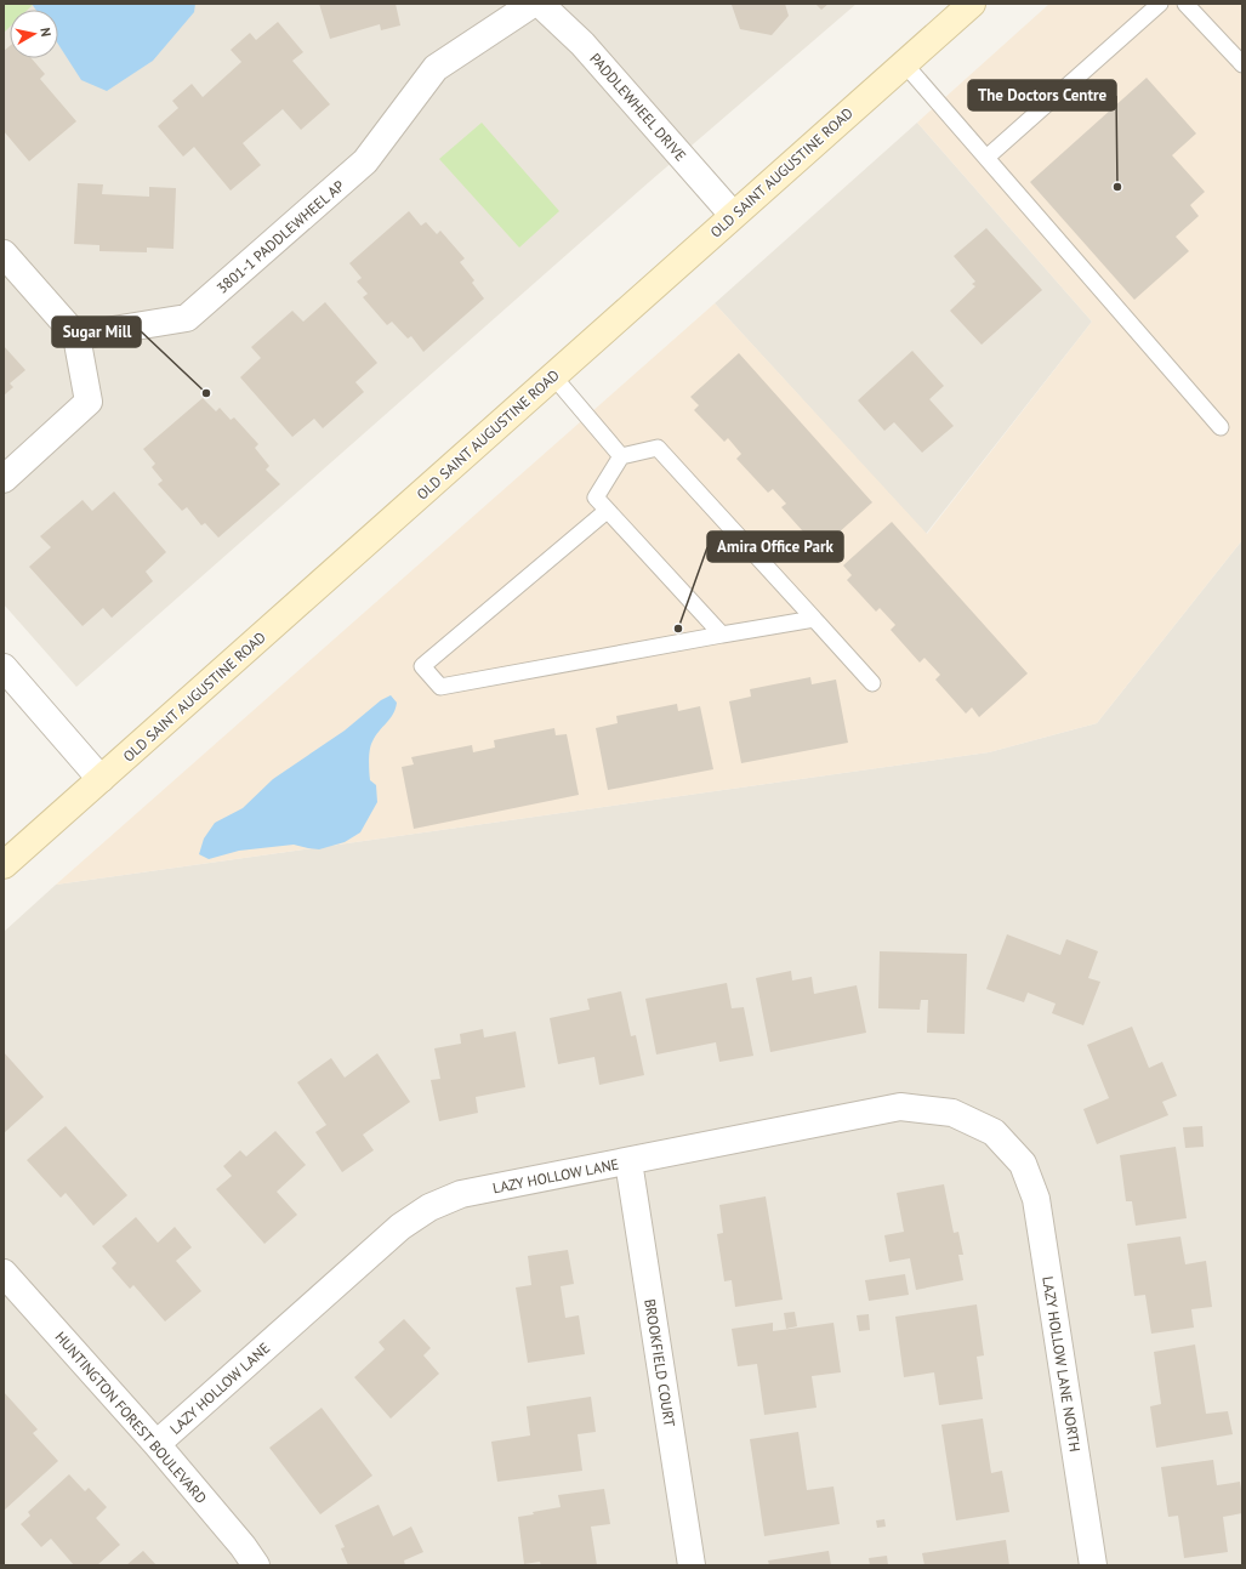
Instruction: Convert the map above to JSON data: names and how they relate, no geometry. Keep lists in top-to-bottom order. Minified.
{"streets":{"main road":["OLD SAINT AUGUSTINE ROAD"],"street":["PADDLEWHEEL DRIVE","3801-1 PADDLEWHEEL AP","LAZY HOLLOW LANE","BROOKFIELD COURT","LAZY HOLLOW LANE NORTH","HUNTINGTON FOREST BOULEVARD"]},"crossings":[["PADDLEWHEEL DRIVE","OLD SAINT AUGUSTINE ROAD"],["LAZY HOLLOW LANE","BROOKFIELD COURT"],["LAZY HOLLOW LANE","LAZY HOLLOW LANE NORTH"],["LAZY HOLLOW LANE","HUNTINGTON FOREST BOULEVARD"]],"places":["The Doctors Centre","Sugar Mill","Amira Office Park"],"north":"right"}
